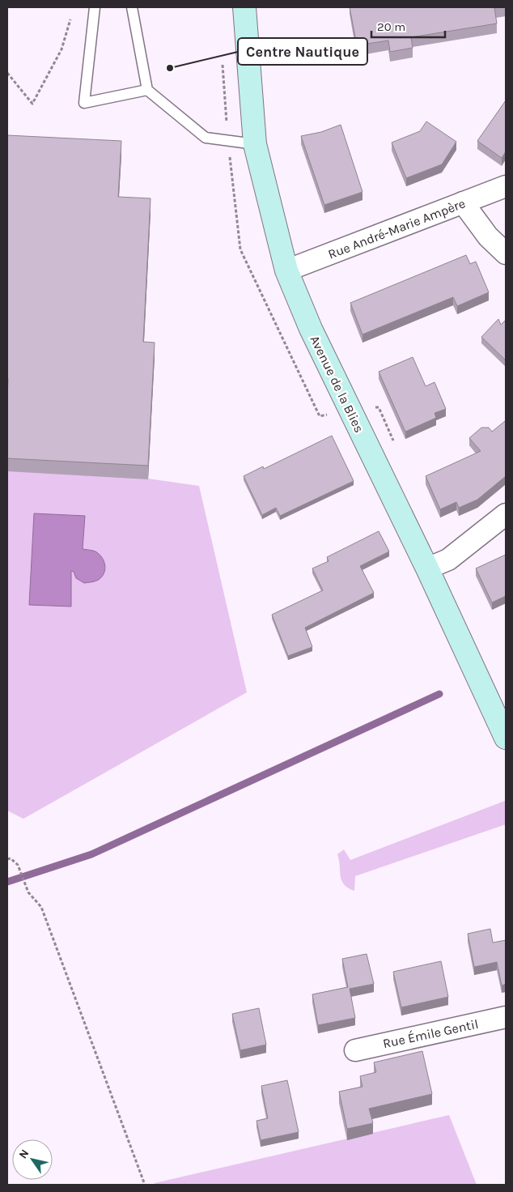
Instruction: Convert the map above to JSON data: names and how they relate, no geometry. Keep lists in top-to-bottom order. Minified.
{"streets":{"main road":["Avenue de la Blies"],"street":["Rue André-Marie Ampère","Rue Émile Gentil"]},"crossings":[["Rue André-Marie Ampère","Avenue de la Blies"]],"places":["Centre Nautique"],"scale_bar":"20 m","north":"top left"}
